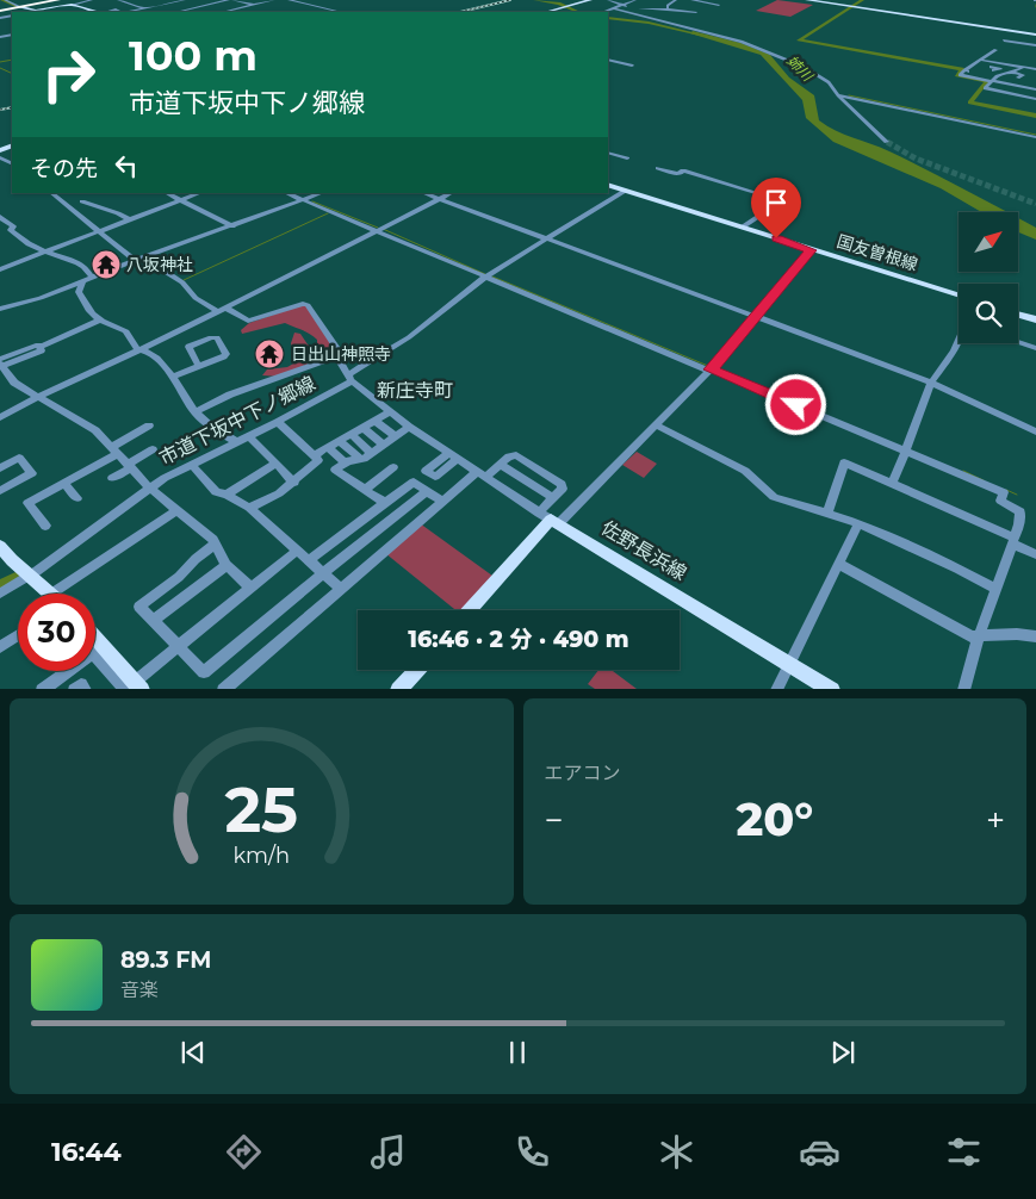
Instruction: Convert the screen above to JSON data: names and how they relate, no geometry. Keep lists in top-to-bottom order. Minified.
{"streets":{"main road":["国友曽根線","佐野長浜線"],"street":["市道下坂中下ノ郷線"]},"crossings":[["国友曽根線","市道下坂中下ノ郷線"]],"districts":["新庄寺町"],"water":["姉川"],"places":{"temple":["八坂神社","日出山神照寺"]},"north":"top right","page":{"turn":["100 m","市道下坂中下ノ郷線"],"then":"その先","limit":"30","trip":"16:46 · 2 分 · 490 m","tile":"エアコン","heat":["−","20°","+"],"song":["89.3 FM","音楽"],"tabs":"16:44","gauge":["25","km/h"]}}
